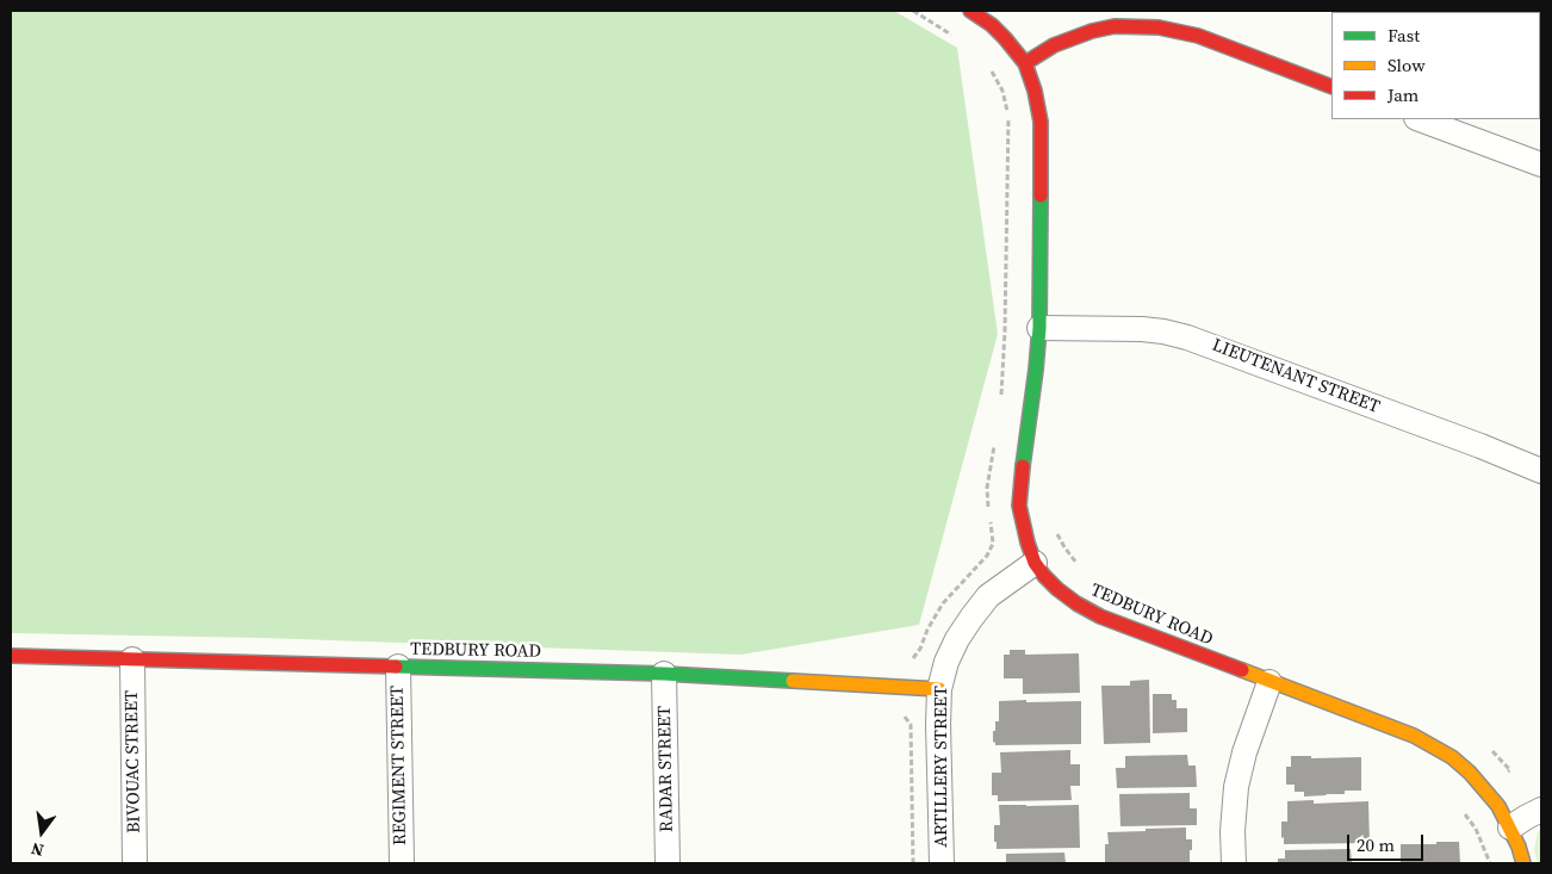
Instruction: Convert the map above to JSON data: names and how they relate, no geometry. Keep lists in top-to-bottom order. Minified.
{"streets":{"street":["LIEUTENANT STREET","TEDBURY ROAD","BIVOUAC STREET","REGIMENT STREET","ARTILLERY STREET","RADAR STREET"]},"crossings":[["LIEUTENANT STREET","TEDBURY ROAD"],["TEDBURY ROAD","BIVOUAC STREET"],["TEDBURY ROAD","REGIMENT STREET"],["TEDBURY ROAD","ARTILLERY STREET"],["TEDBURY ROAD","RADAR STREET"]],"legend":["Fast","Slow","Jam"],"scale_bar":"20 m","north":"bottom"}
